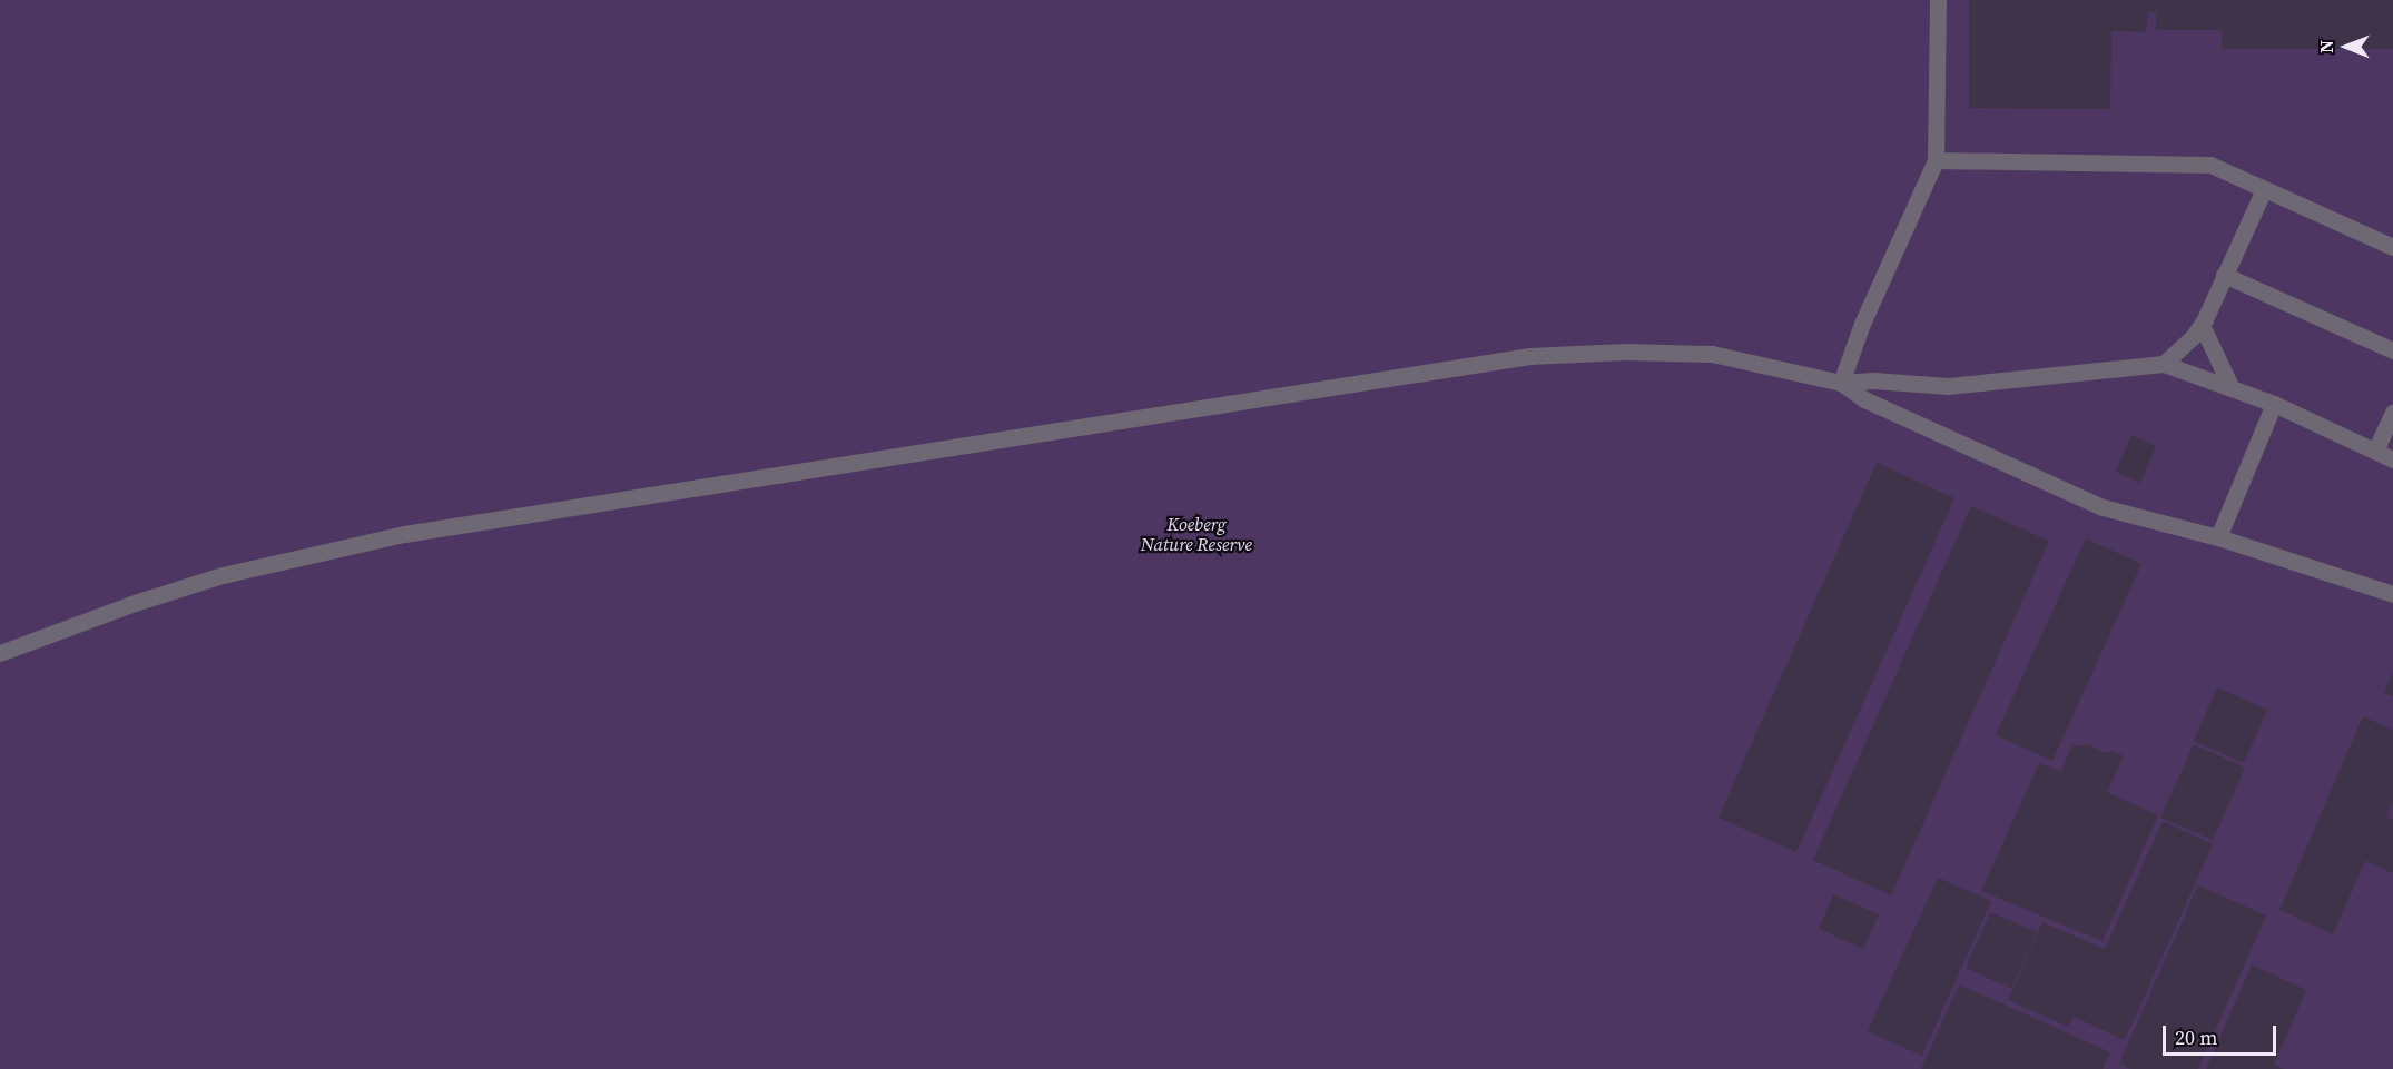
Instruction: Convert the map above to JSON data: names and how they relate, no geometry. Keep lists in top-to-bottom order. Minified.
{"parks":["Koeberg Nature Reserve"],"scale_bar":"20 m","north":"left"}
